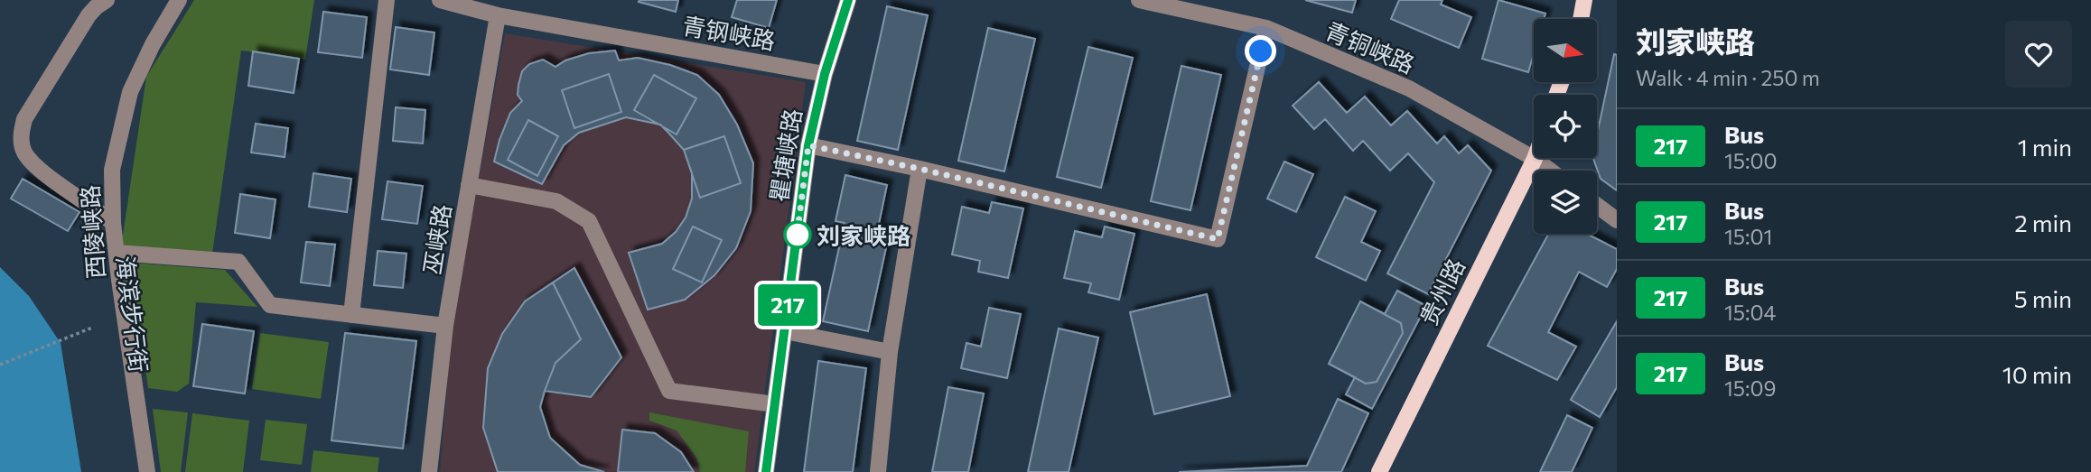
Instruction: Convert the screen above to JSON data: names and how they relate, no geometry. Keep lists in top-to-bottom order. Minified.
{"streets":{"main road":["贵州路"],"street":["青钢峡路","青铜峡路","瞿塘峡路","西陵峡路","巫峡路"]},"crossings":[["青钢峡路","瞿塘峡路"],["青钢峡路","巫峡路"],["青铜峡路","贵州路"]],"places":["刘家峡路"],"lines":["bus line 217"],"north":"right","page":{"on_map":"217","heading":["刘家峡路","Walk · 4 min · 250 m"],"list":[{"mark":"217","name":"Bus","note":"15:00","value":"1 min"},{"mark":"217","name":"Bus","note":"15:01","value":"2 min"},{"mark":"217","name":"Bus","note":"15:04","value":"5 min"},{"mark":"217","name":"Bus","note":"15:09","value":"10 min"}]}}
